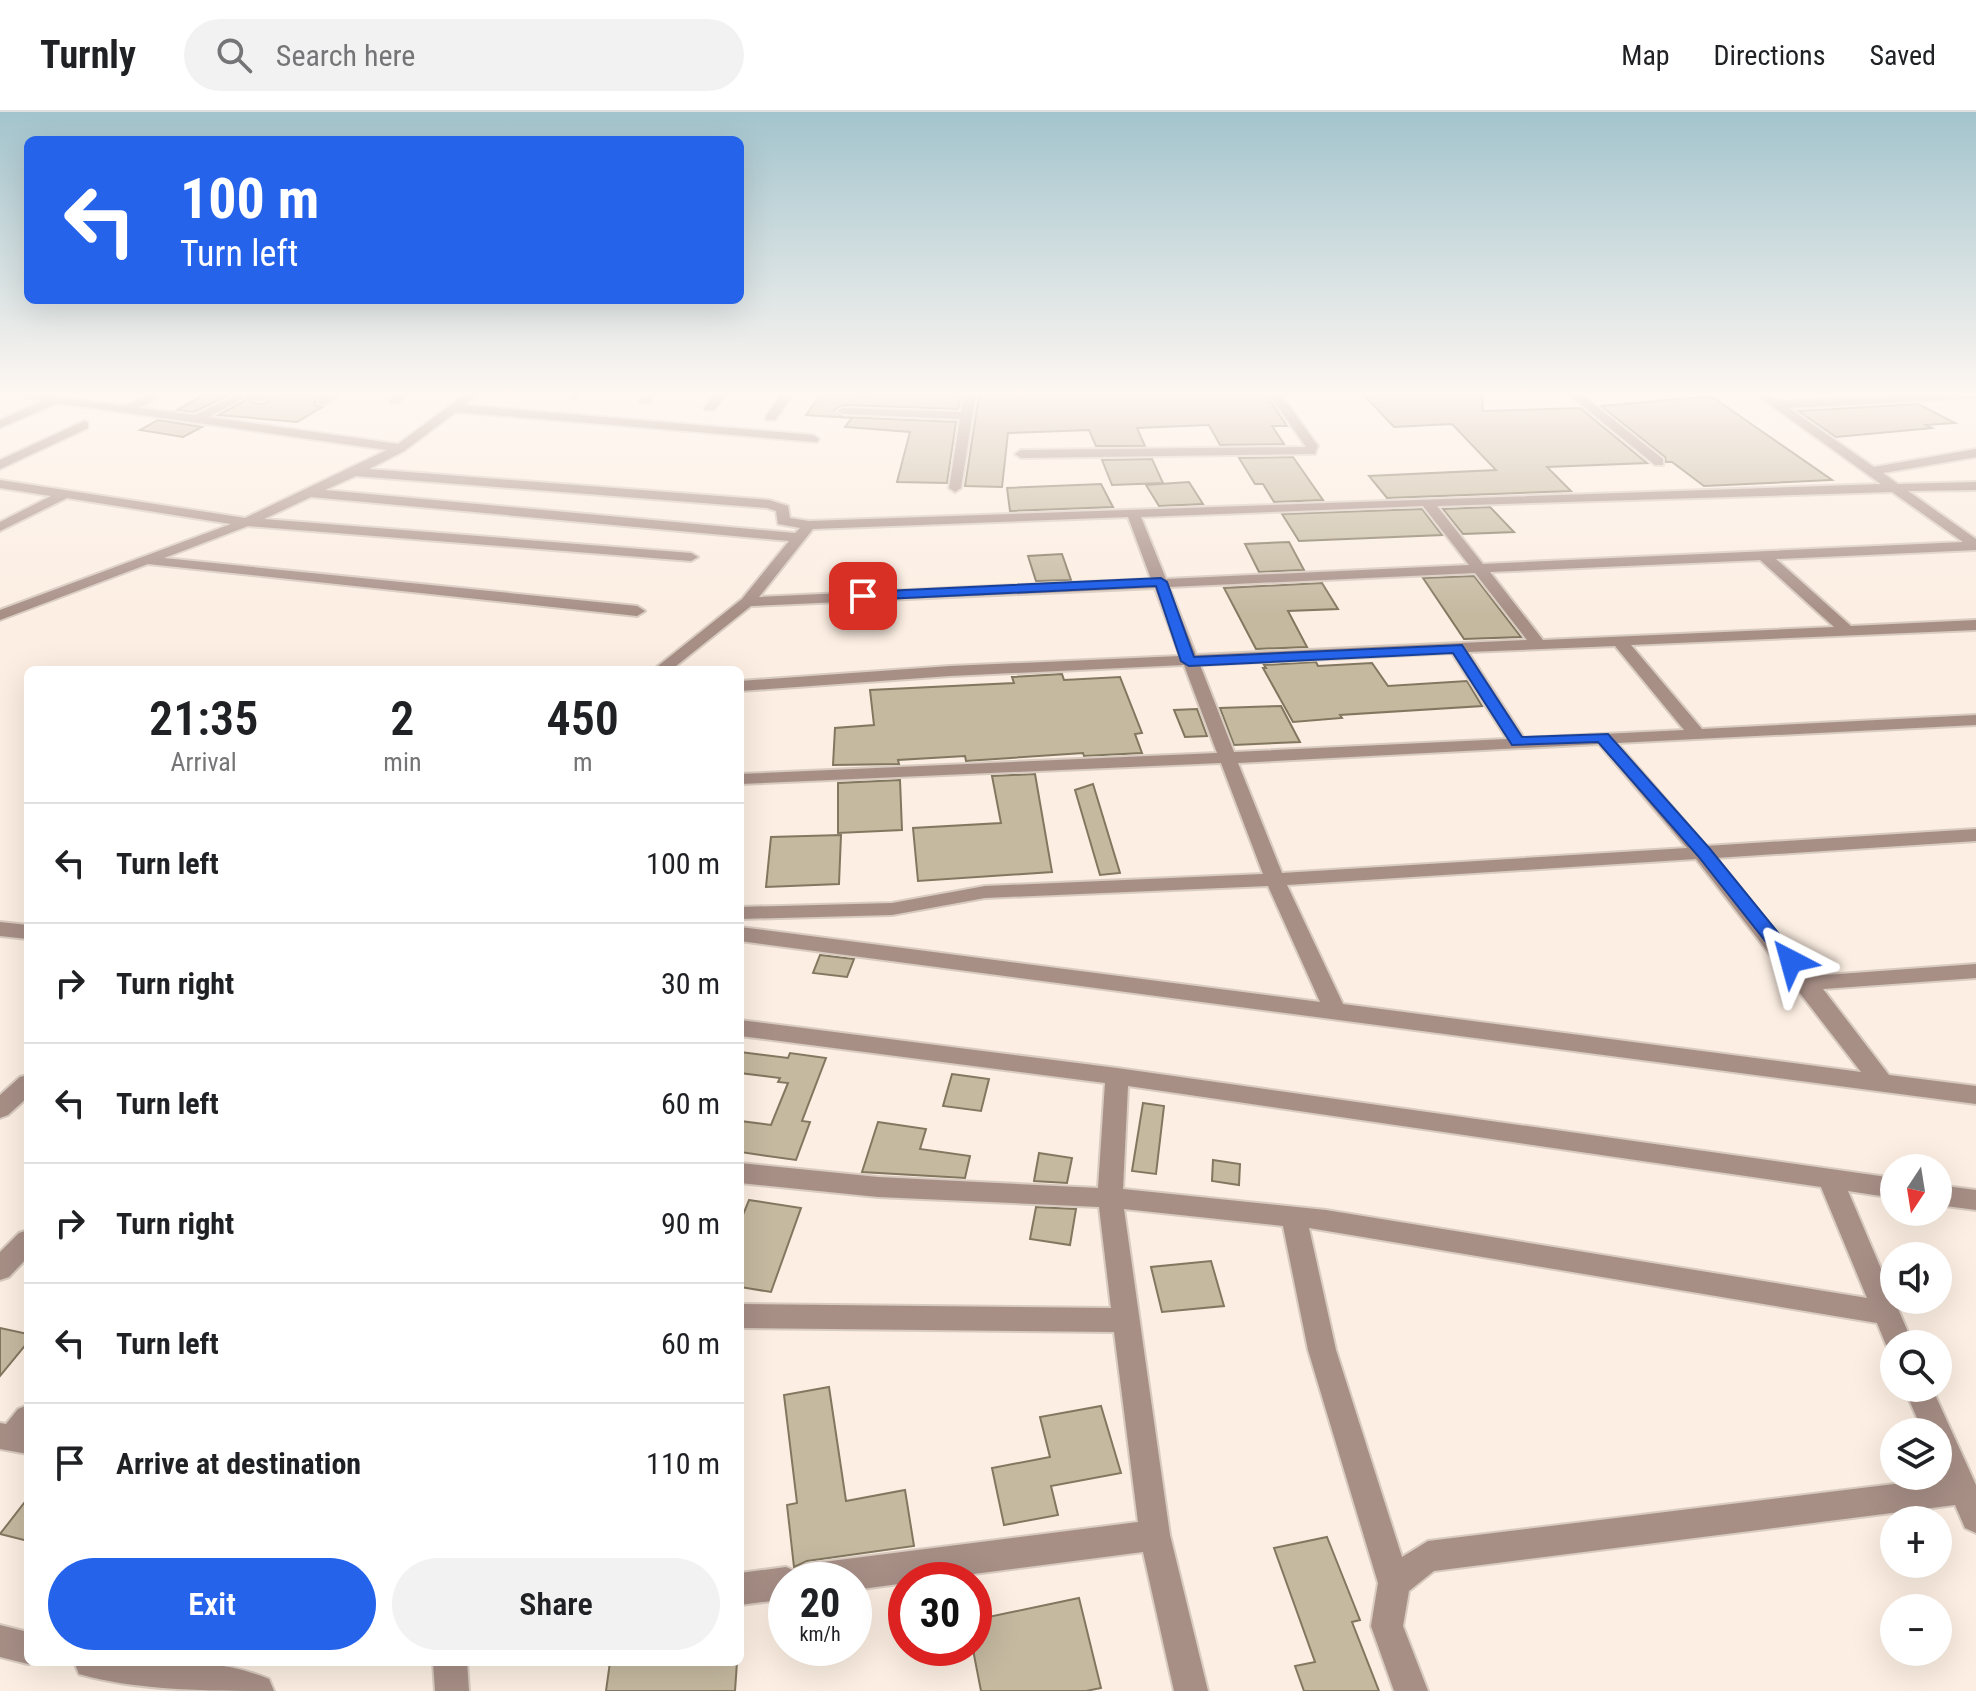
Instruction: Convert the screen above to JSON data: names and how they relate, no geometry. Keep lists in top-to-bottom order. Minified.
{"north":"bottom","page":{"header":"Turnly","search":"Search here","nav":["Map","Directions","Saved"],"turn":["100 m","Turn left"],"eta":["21:35","Arrival","2","min","450","m"],"list":[{"name":"Turn left","value":"100 m"},{"name":"Turn right","value":"30 m"},{"name":"Turn left","value":"60 m"},{"name":"Turn right","value":"90 m"},{"name":"Turn left","value":"60 m"},{"name":"Arrive at destination","value":"110 m"}],"map_buttons":["+","−"],"buttons":["Exit","Share"],"speed":"20 km/h","limit":"30"}}
